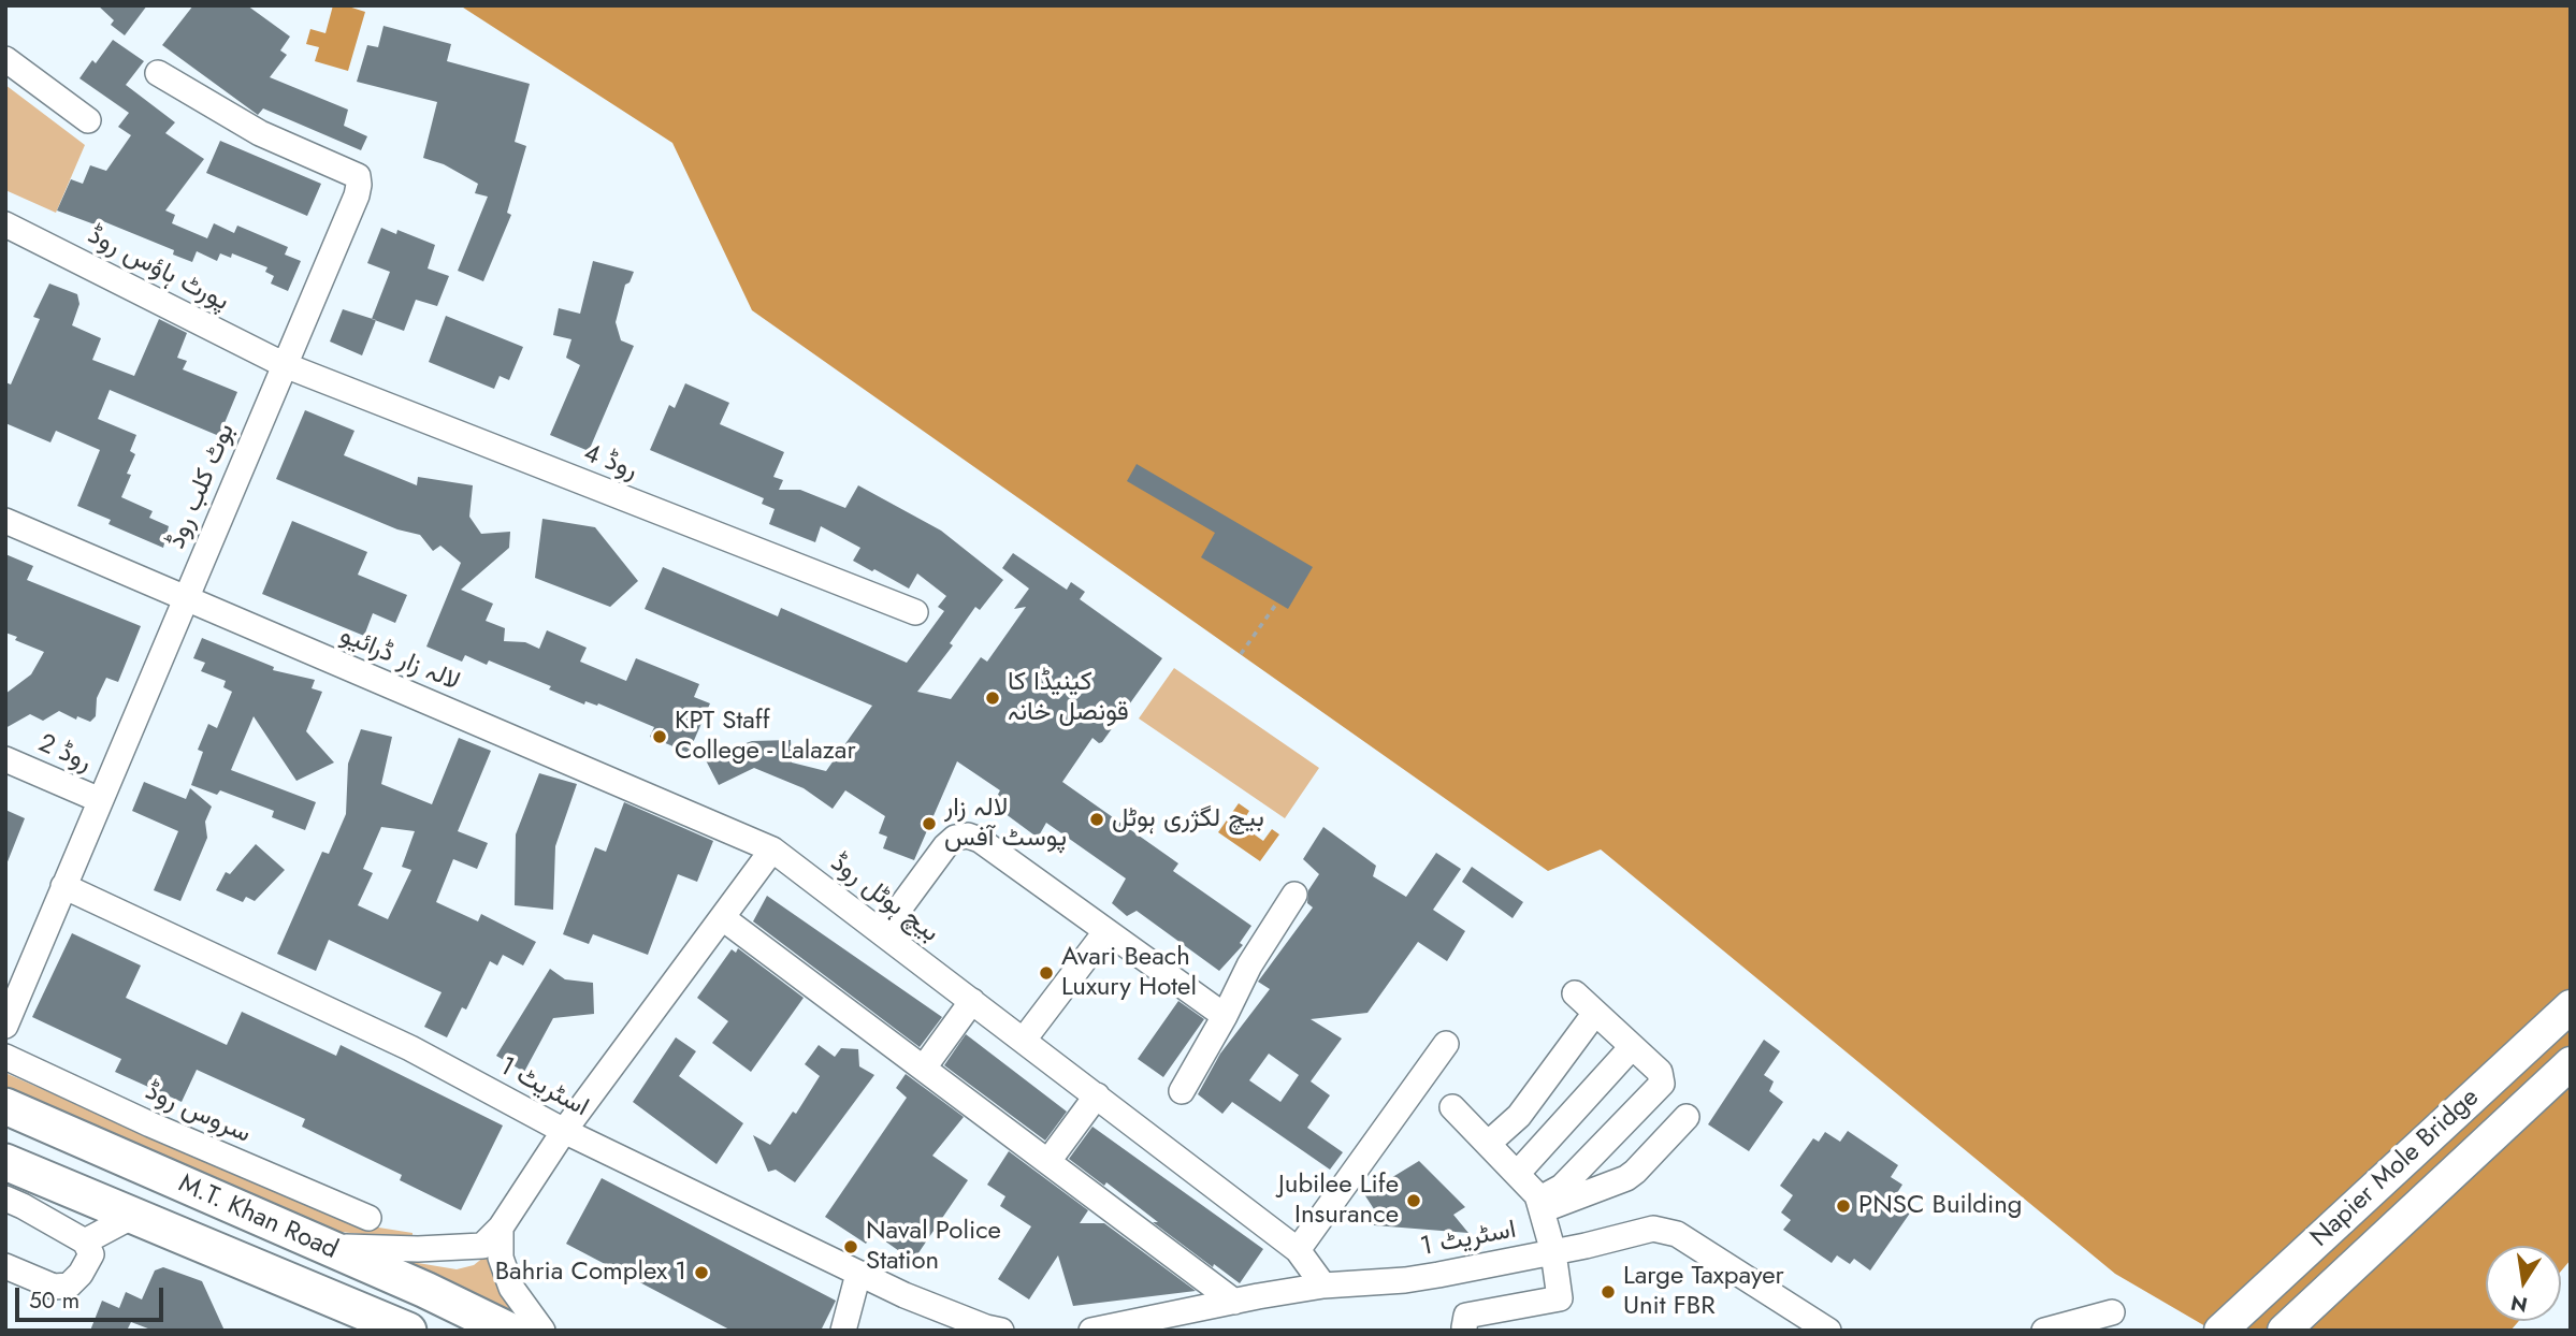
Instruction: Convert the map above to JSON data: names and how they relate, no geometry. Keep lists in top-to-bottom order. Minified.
{"streets":{"highway":["M.T. Khan Road"],"main road":["Napier Mole Bridge"],"street":["پورٹ ہاؤس روڈ","روڈ 4","بوٹ کلب روڈ","لالہ زار ڈرائیو","روڈ 2","بیچ ہوٹل روڈ","اسٹریٹ 1","سروس روڈ"]},"crossings":[["پورٹ ہاؤس روڈ","روڈ 4"],["پورٹ ہاؤس روڈ","بوٹ کلب روڈ"],["روڈ 4","بوٹ کلب روڈ"],["بوٹ کلب روڈ","لالہ زار ڈرائیو"],["بوٹ کلب روڈ","روڈ 2"],["بوٹ کلب روڈ","اسٹریٹ 1"],["لالہ زار ڈرائیو","بیچ ہوٹل روڈ"],["بیچ ہوٹل روڈ","اسٹریٹ 1"]],"places":["کینیڈا کا قونصل خانہ","KPT Staff College - Lalazar","بیچ لگژری ہوٹل","لالہ زار پوسٹ آفس","Avari Beach Luxury Hotel","Jubilee Life Insurance","PNSC Building","Naval Police Station","Bahria Complex 1","Large Taxpayer Unit FBR"],"scale_bar":"50 m","north":"bottom"}
